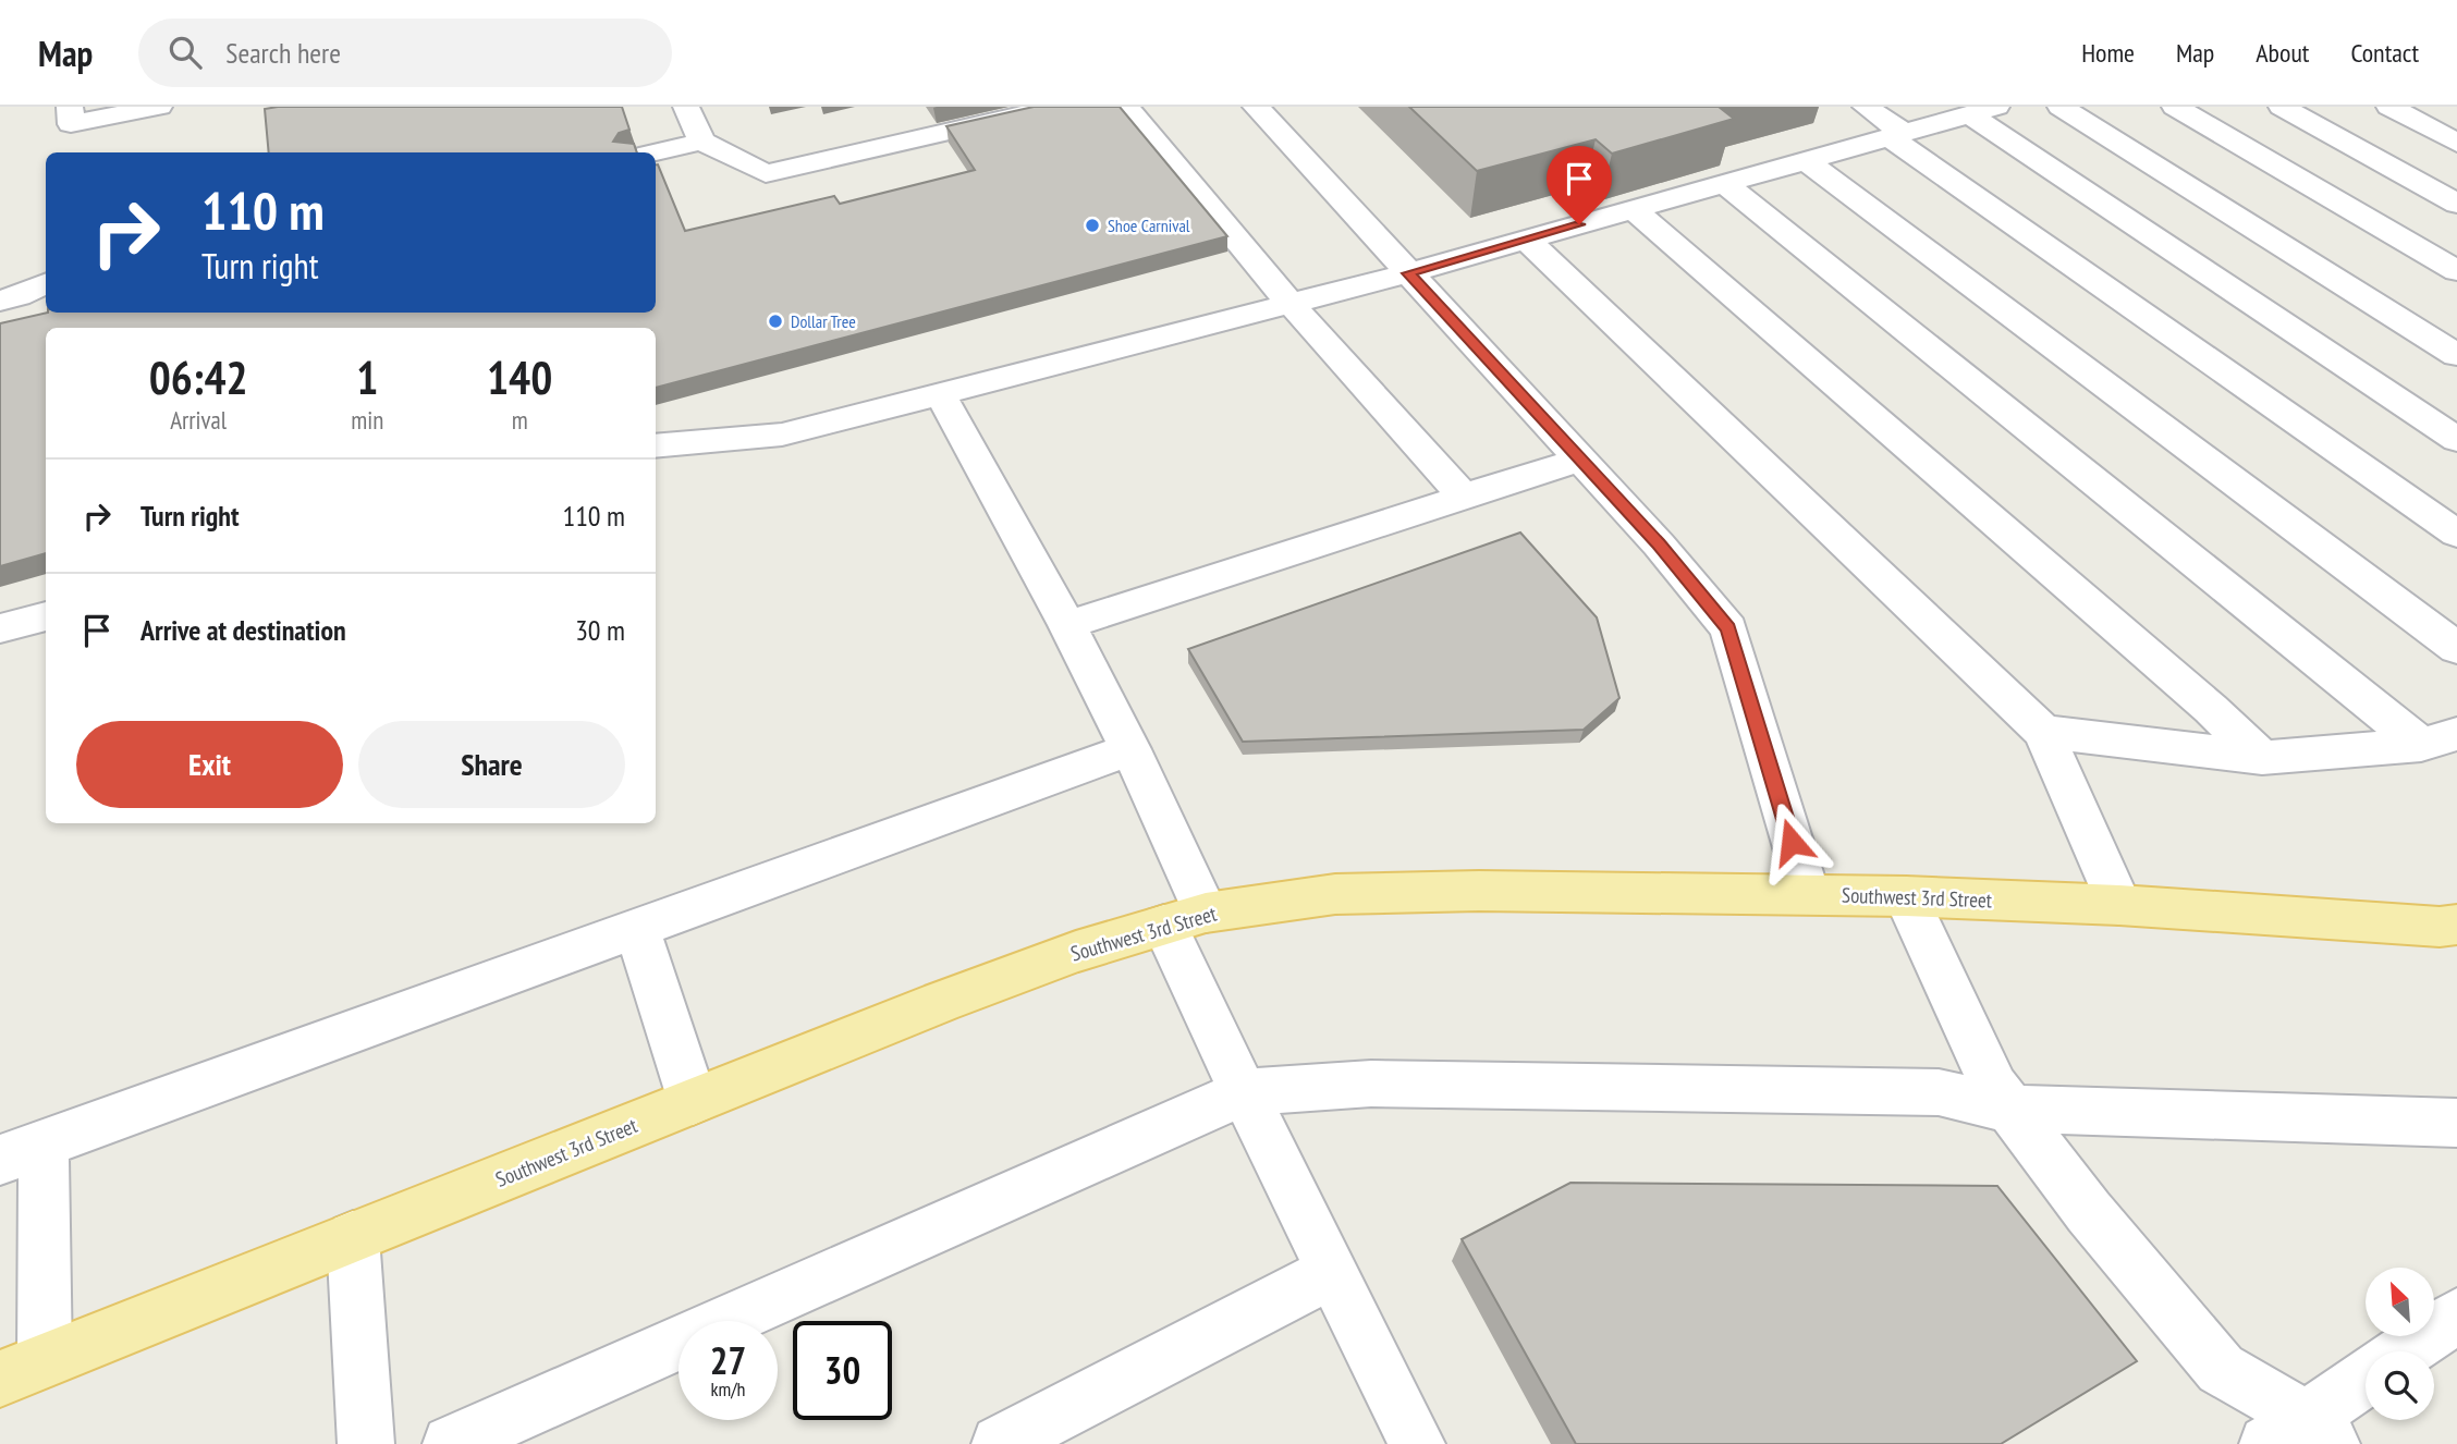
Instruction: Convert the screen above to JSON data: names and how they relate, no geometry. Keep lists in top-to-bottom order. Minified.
{"streets":{"main road":["Southwest 3rd Street"]},"places":["Shoe Carnival","Dollar Tree"],"north":"top left","page":{"header":"Map","search":"Search here","nav":["Home","Map","About","Contact"],"turn":["110 m","Turn right"],"eta":["06:42","Arrival","1","min","140","m"],"list":[{"name":"Turn right","value":"110 m"},{"name":"Arrive at destination","value":"30 m"}],"buttons":["Exit","Share"],"speed":"27 km/h","limit":"30"}}
